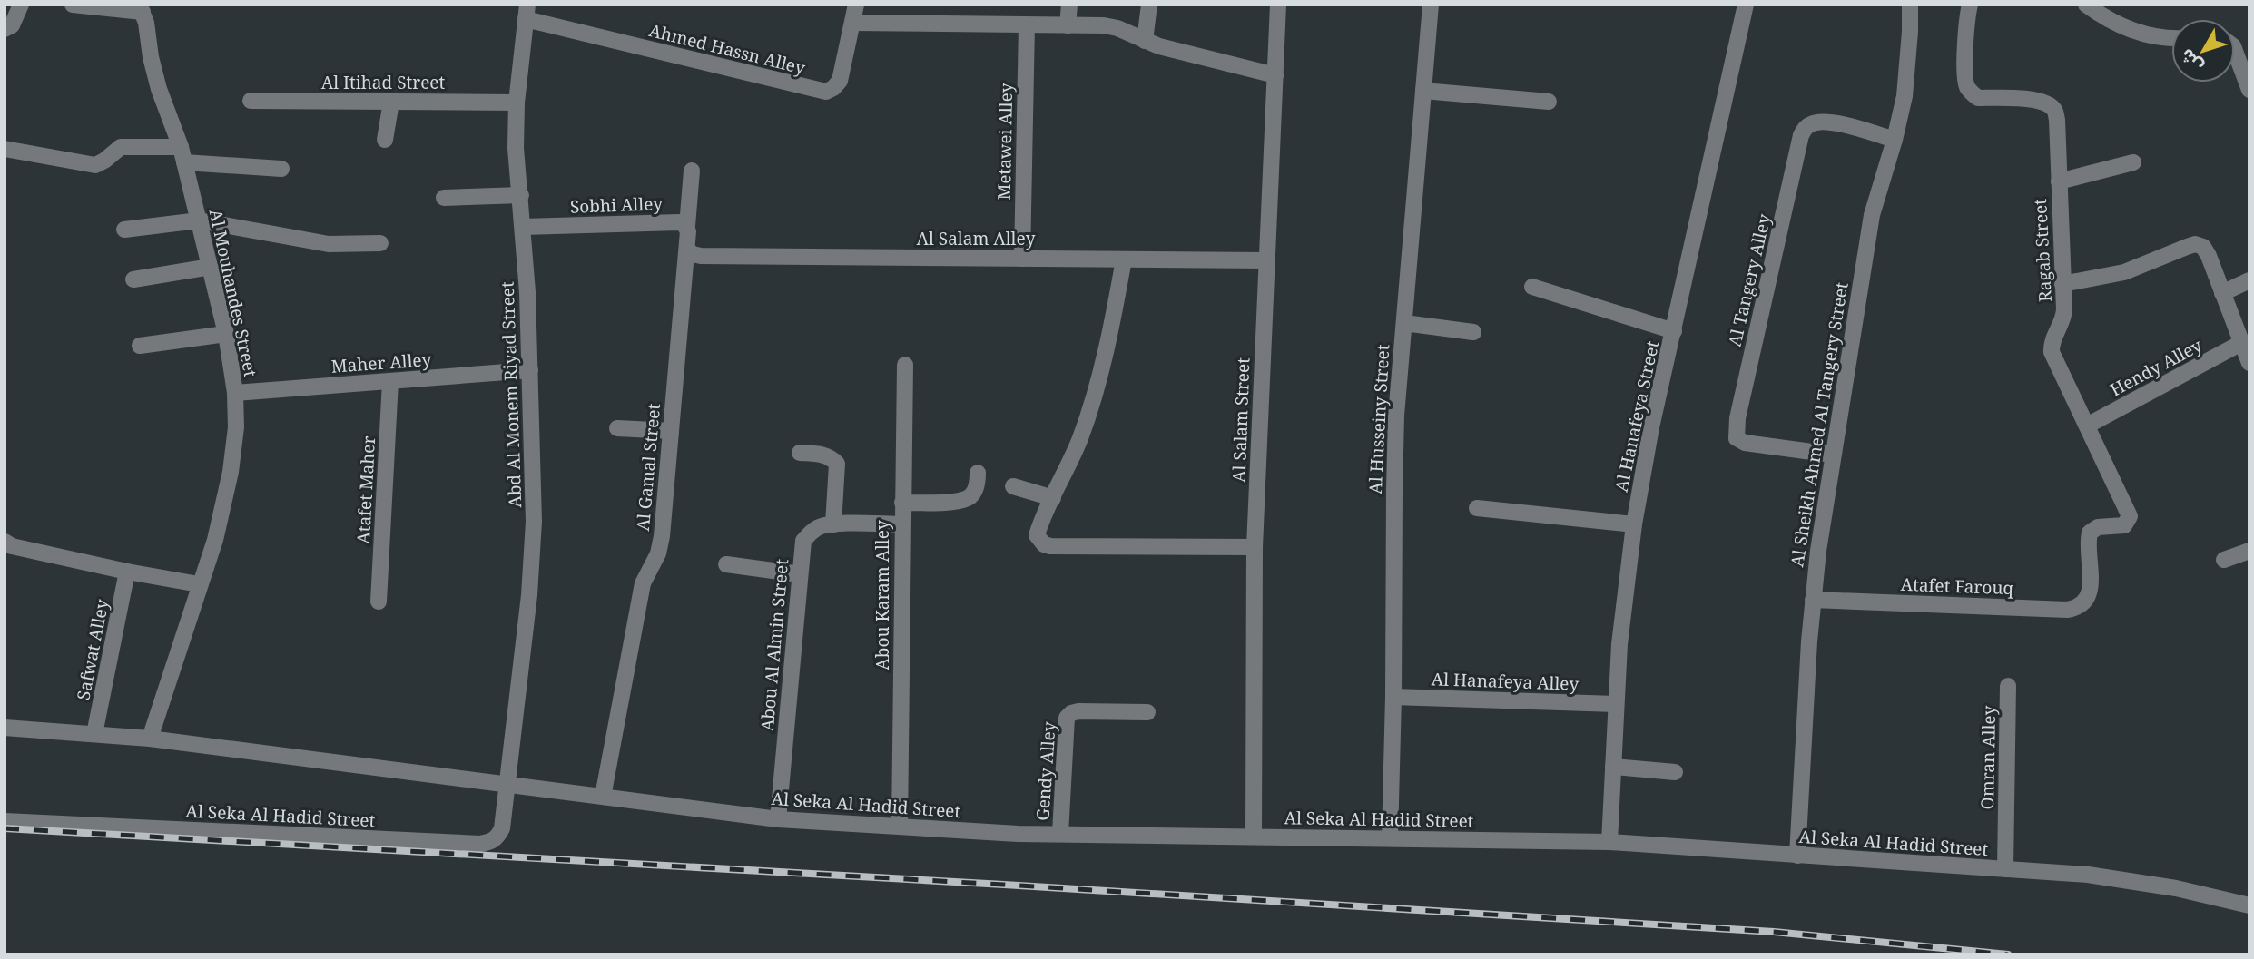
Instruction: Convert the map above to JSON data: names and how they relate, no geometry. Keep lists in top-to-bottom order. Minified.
{"streets":{"street":["Ahmed Hassn Alley","Al Itihad Street","Metawei Alley","Sobhi Alley","Al Salam Alley","Ragab Street","Al Tangery Alley","Al Mouhandes Street","Maher Alley","Hendy Alley","Abd Al Monem Riyad Street","Al Hanafeya Street","Al Husseiny Street","Al Salam Street","Al Sheikh Ahmed Al Tangery Street","Al Gamal Street","Atafet Maher","Atafet Farouq","Abou Karam Alley","Abou Al Almin Street","Safwat Alley","Al Hanafeya Alley","Omran Alley","Gendy Alley","Al Seka Al Hadid Street"]},"crossings":[["Ahmed Hassn Alley","Abd Al Monem Riyad Street"],["Al Itihad Street","Abd Al Monem Riyad Street"],["Metawei Alley","Al Salam Alley"],["Sobhi Alley","Abd Al Monem Riyad Street"],["Al Salam Alley","Al Salam Street"],["Al Salam Alley","Al Gamal Street"],["Ragab Street","Hendy Alley"],["Ragab Street","Atafet Farouq"],["Al Tangery Alley","Al Sheikh Ahmed Al Tangery Street"],["Al Mouhandes Street","Maher Alley"],["Al Mouhandes Street","Al Seka Al Hadid Street"],["Maher Alley","Abd Al Monem Riyad Street"],["Maher Alley","Atafet Maher"],["Abd Al Monem Riyad Street","Al Seka Al Hadid Street"],["Al Hanafeya Street","Al Hanafeya Alley"],["Al Hanafeya Street","Al Seka Al Hadid Street"],["Al Husseiny Street","Al Hanafeya Alley"],["Al Husseiny Street","Al Seka Al Hadid Street"],["Al Salam Street","Al Seka Al Hadid Street"],["Al Sheikh Ahmed Al Tangery Street","Atafet Farouq"],["Al Sheikh Ahmed Al Tangery Street","Al Seka Al Hadid Street"],["Al Gamal Street","Al Seka Al Hadid Street"],["Abou Karam Alley","Abou Al Almin Street"],["Abou Karam Alley","Al Seka Al Hadid Street"],["Abou Al Almin Street","Al Seka Al Hadid Street"],["Safwat Alley","Al Seka Al Hadid Street"],["Omran Alley","Al Seka Al Hadid Street"],["Gendy Alley","Al Seka Al Hadid Street"]],"north":"bottom left"}
